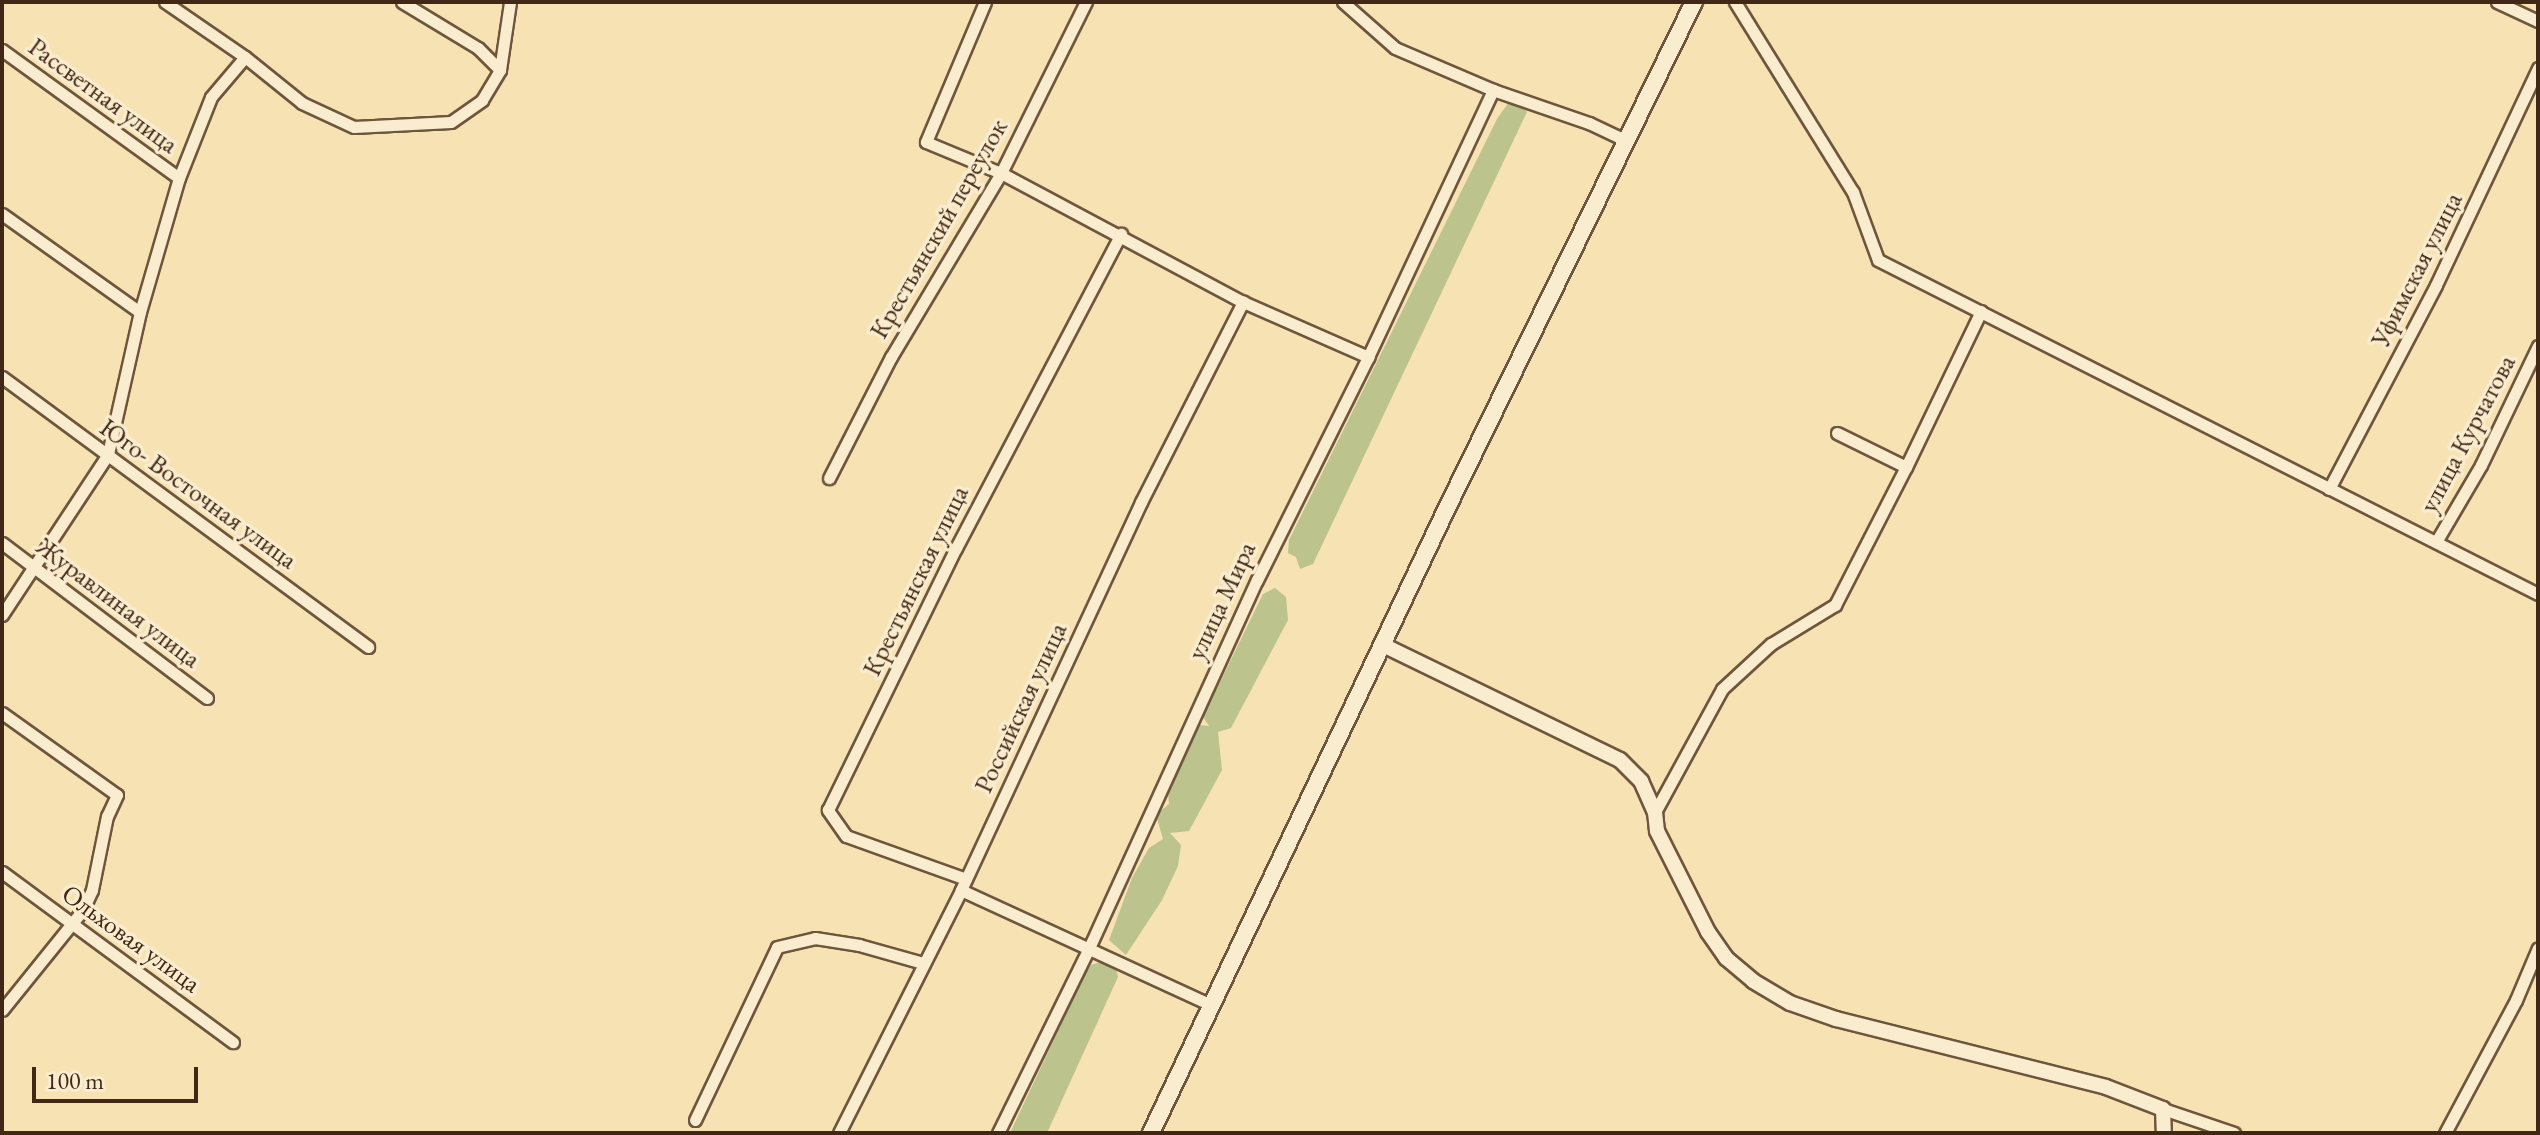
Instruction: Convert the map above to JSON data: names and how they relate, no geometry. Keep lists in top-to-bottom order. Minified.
{"streets":{"street":["Рассветная улица","Крестьянский переулок","Уфимская улица","улица Курчатова","Юго- Восточная улица","Крестьянская улица","улица Мира","Журавлиная улица","Российская улица","Ольховая улица"]},"crossings":[["Крестьянская улица","Российская улица"]],"scale_bar":"100 m"}
